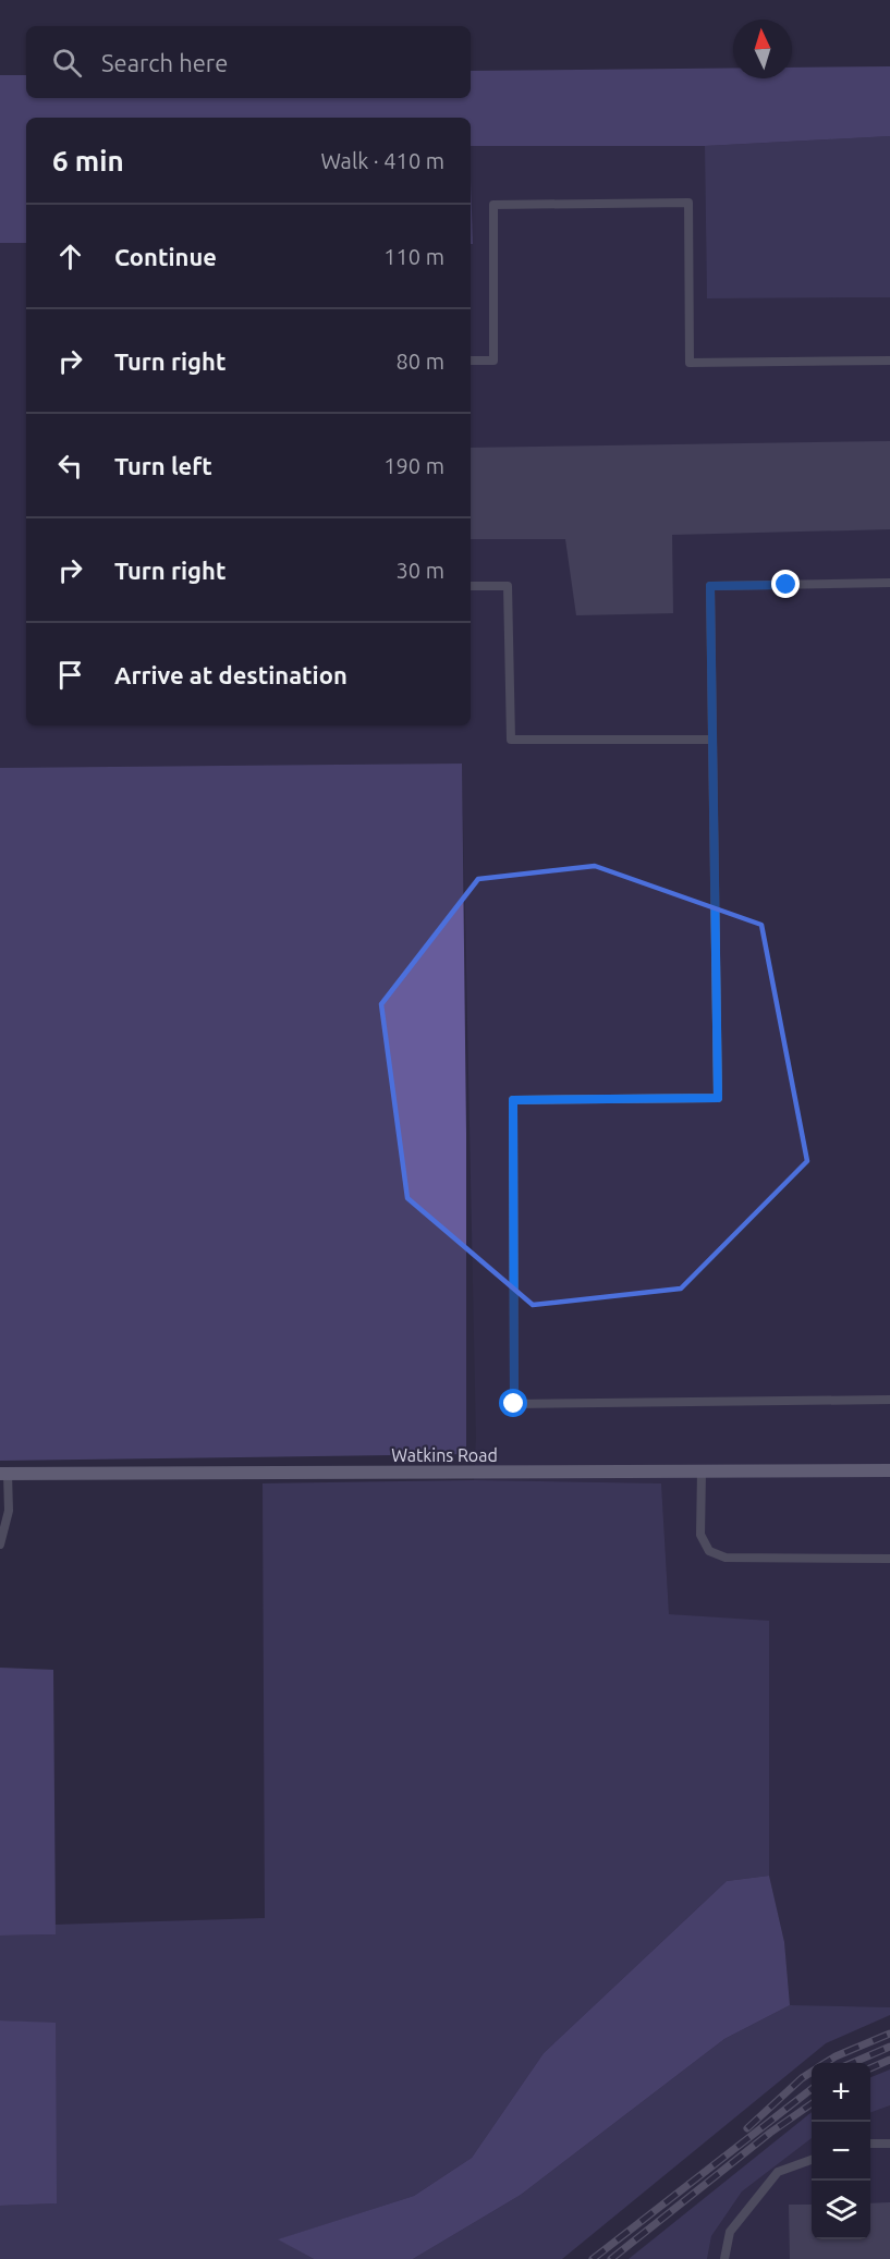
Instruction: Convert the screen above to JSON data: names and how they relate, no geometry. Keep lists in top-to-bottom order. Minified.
{"streets":{"street":["Watkins Road"]},"north":"top","page":{"search":"Search here","heading":["6 min","Walk · 410 m"],"list":[["Continue","110 m"],["Turn right","80 m"],["Turn left","190 m"],["Turn right","30 m"],"Arrive at destination"],"map_buttons":["+","−"]}}
